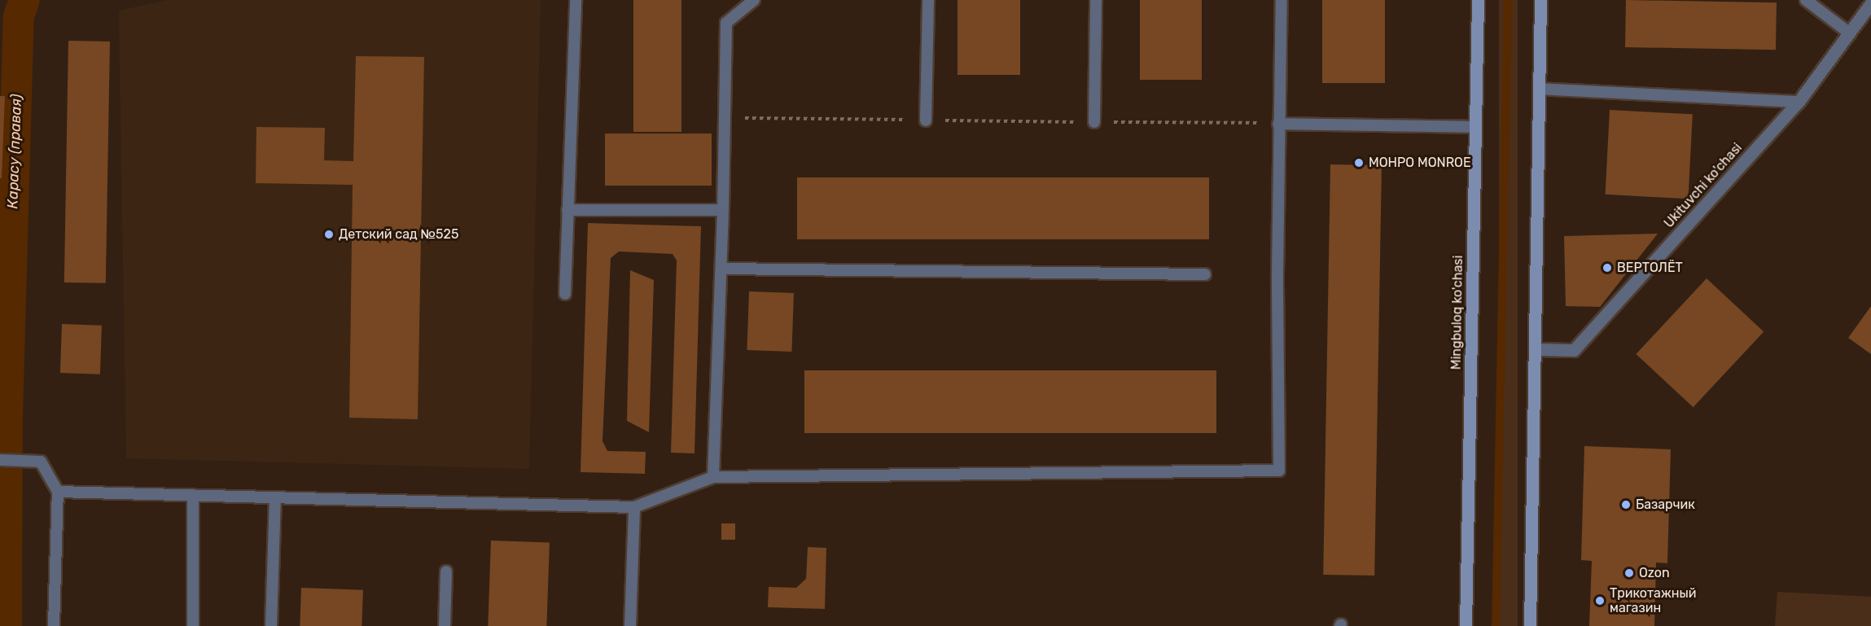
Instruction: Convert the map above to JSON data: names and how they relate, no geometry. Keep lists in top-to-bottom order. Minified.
{"streets":{"main road":["Mingbuloq ko'chasi"],"street":["Ukituvchi ko'chasi"]},"water":["Карасу (правая)"],"places":["МОНРО MONROE","Детский сад №525","ВЕРТОЛЁТ","Базарчик","Ozon","Трикотажный магазин"]}
